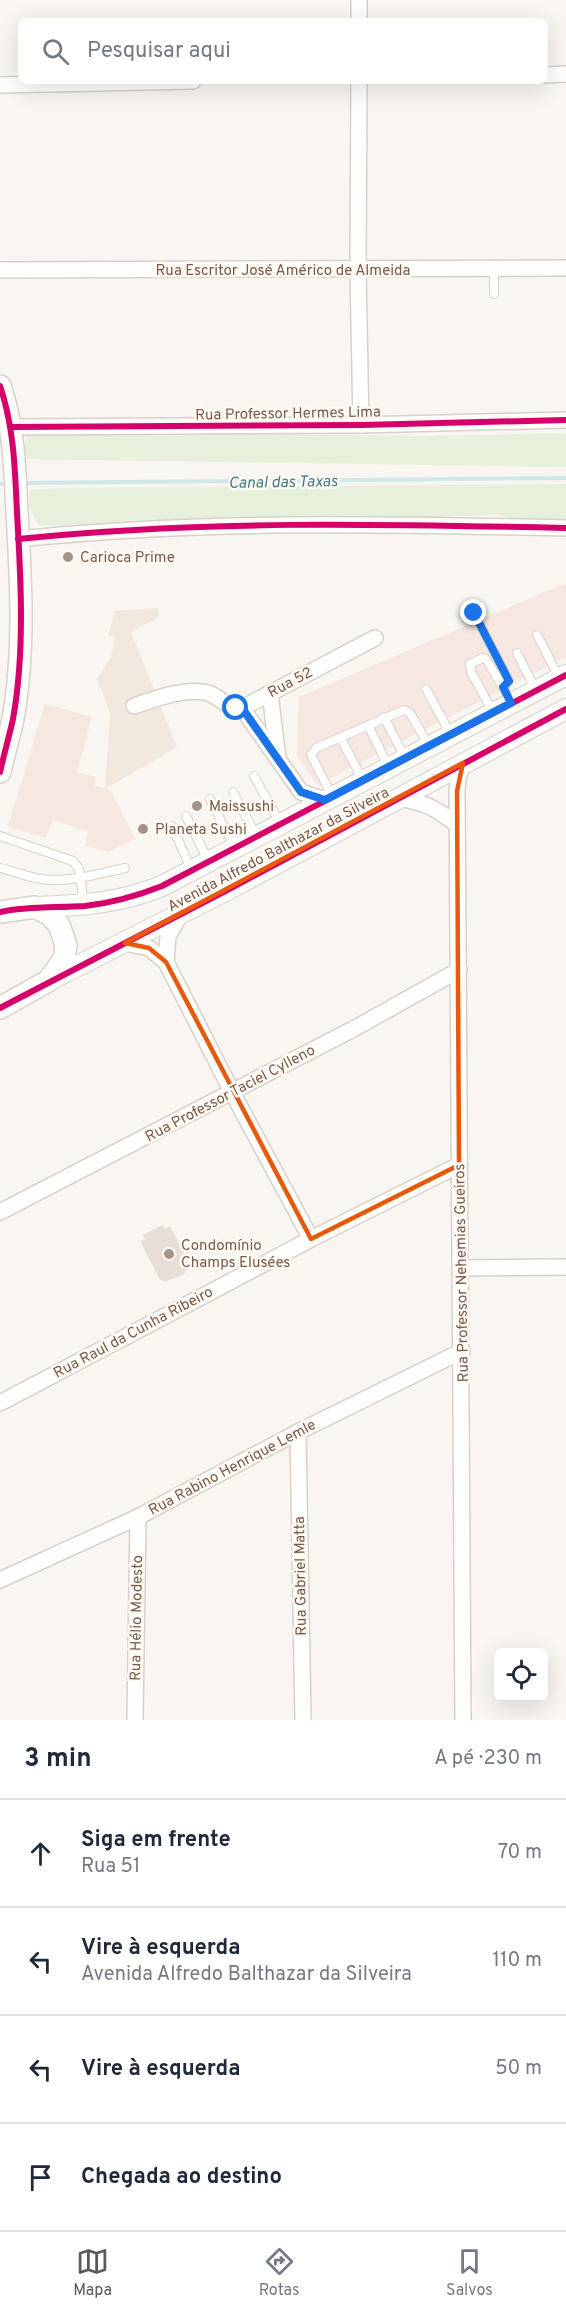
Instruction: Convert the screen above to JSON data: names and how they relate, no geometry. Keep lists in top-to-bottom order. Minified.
{"streets":{"main road":["Avenida Alfredo Balthazar da Silveira"],"street":["Rua Escritor José Américo de Almeida","Rua Professor Hermes Lima","Rua 52","Rua Professor Taciel Cylleno","Rua Professor Nehemias Gueiros","Rua Raul da Cunha Ribeiro","Rua Rabino Henrique Lemle","Rua Gabriel Matta","Rua Hélio Modesto"]},"crossings":[["Avenida Alfredo Balthazar da Silveira","Rua Professor Nehemias Gueiros"],["Rua Professor Taciel Cylleno","Rua Professor Nehemias Gueiros"],["Rua Professor Nehemias Gueiros","Rua Raul da Cunha Ribeiro"],["Rua Professor Nehemias Gueiros","Rua Rabino Henrique Lemle"],["Rua Rabino Henrique Lemle","Rua Gabriel Matta"],["Rua Rabino Henrique Lemle","Rua Hélio Modesto"]],"water":["Canal das Taxas"],"places":["Carioca Prime","Maissushi","Planeta Sushi","Condomínio Champs Elusées"],"page":{"search":"Pesquisar aqui","heading":["3 min","A pé · 230 m"],"list":[["Siga em frente","Rua 51","70 m"],["Vire à esquerda","Avenida Alfredo Balthazar da Silveira","110 m"],["Vire à esquerda","50 m"],"Chegada ao destino"],"nav":["Mapa","Rotas","Salvos"]}}
